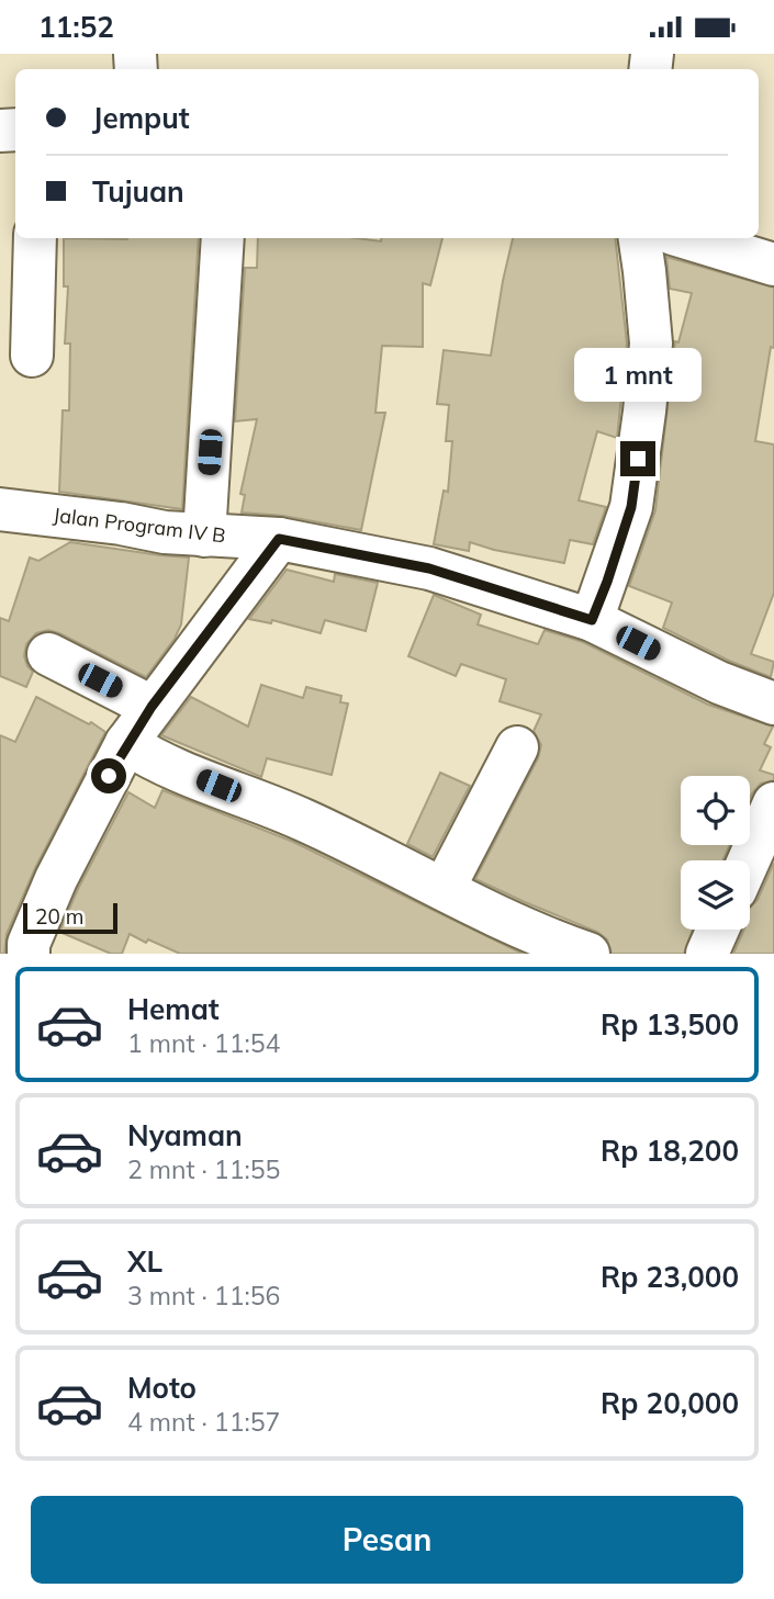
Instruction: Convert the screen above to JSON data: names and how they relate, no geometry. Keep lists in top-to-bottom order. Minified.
{"streets":{"street":["Jalan Program IV B"]},"scale_bar":"20 m","page":{"status":"11:52","banner":["Jemput","Tujuan"],"bubble":"1 mnt","scale":"20 m","list":[{"name":"Hemat","note":"1 mnt · 11:54","value":"Rp 13,500"},{"name":"Nyaman","note":"2 mnt · 11:55","value":"Rp 18,200"},{"name":"XL","note":"3 mnt · 11:56","value":"Rp 23,000"},{"name":"Moto","note":"4 mnt · 11:57","value":"Rp 20,000"}],"buttons":"Pesan"}}
